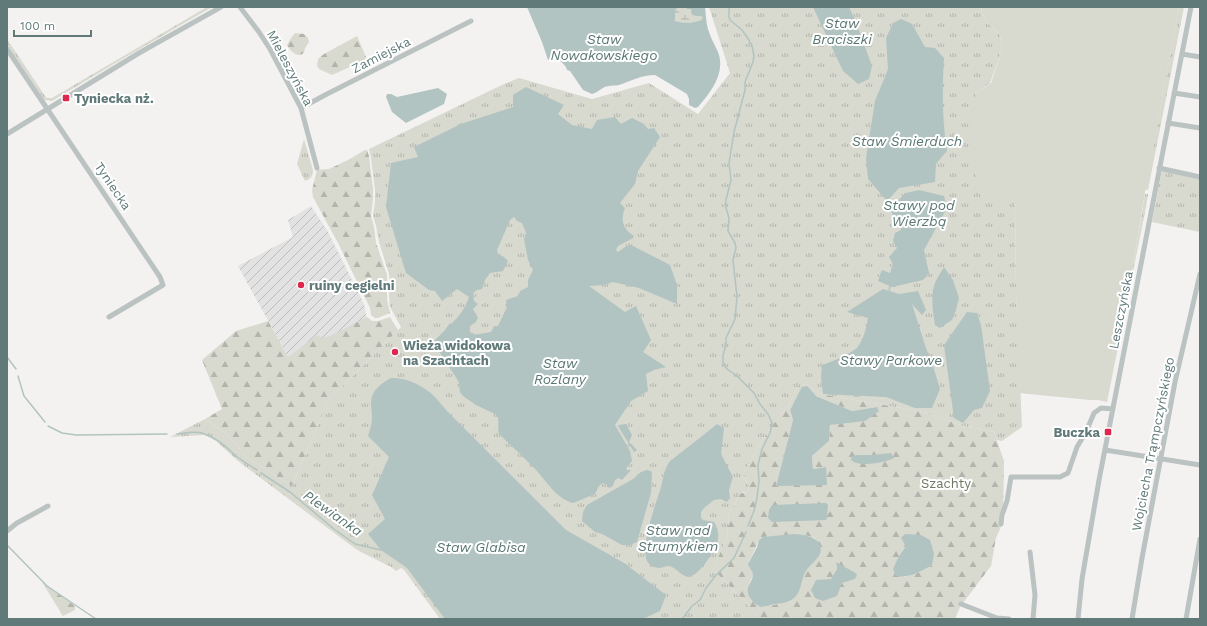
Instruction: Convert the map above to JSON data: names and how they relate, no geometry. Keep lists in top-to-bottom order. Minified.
{"streets":{"street":["Zamiejska","Mieleszyńska","Tyniecka","Leszczyńska","Wojciecha Trąmpczyńskiego"]},"crossings":[["Zamiejska","Mieleszyńska"]],"water":["Staw Braciszki","Staw Nowakowskiego","Staw Śmierduch","Stawy pod Wierzbą","Stawy Parkowe","Staw Rozlany","Plewianka","Staw nad Strumykiem","Staw Glabisa"],"parks":["Szachty"],"places":{"transit":["Tyniecka nż.","Buczka"],"other":["ruiny cegielni","Wieża widokowa na Szachtach"]},"scale_bar":"100 m"}
